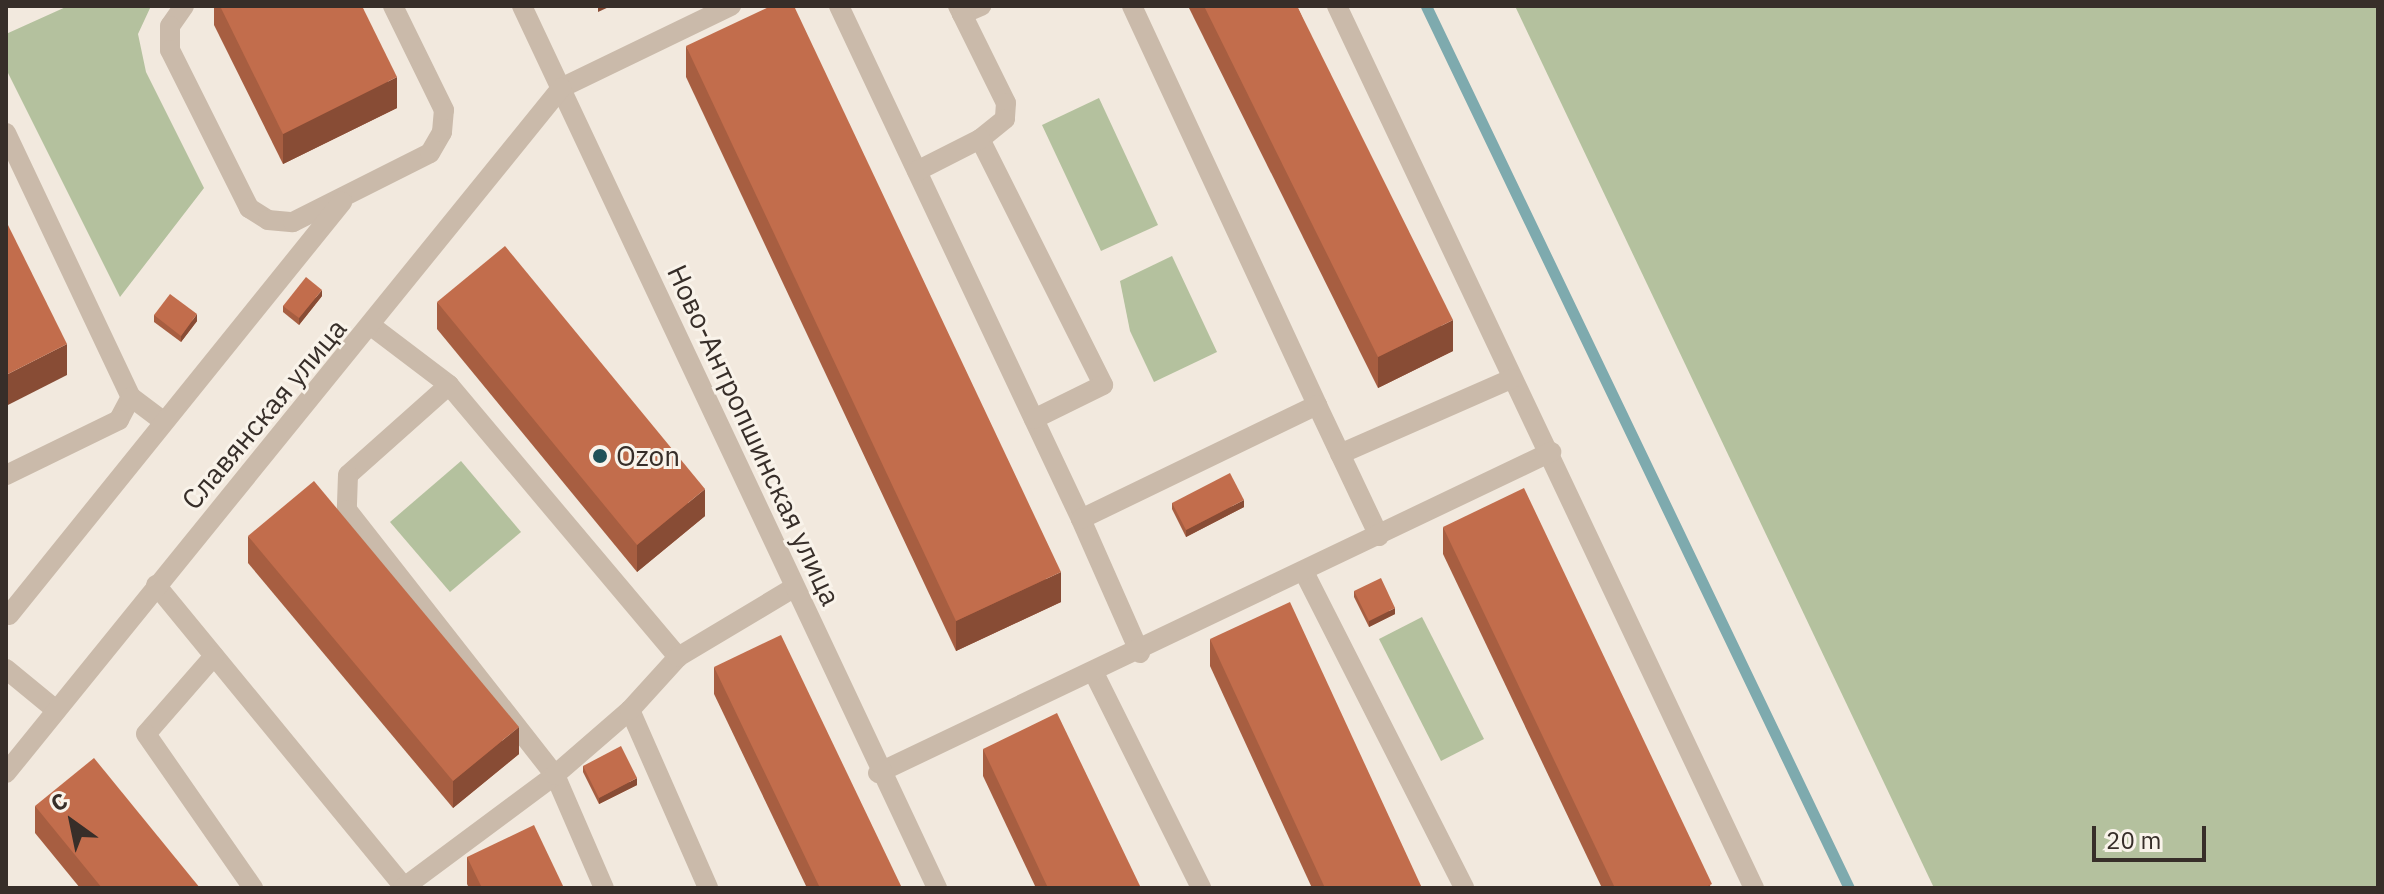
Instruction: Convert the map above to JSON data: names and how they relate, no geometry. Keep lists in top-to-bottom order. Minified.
{"streets":{"street":["Славянская улица","Ново-Антропшинская улица"]},"crossings":[["Славянская улица","Ново-Антропшинская улица"]],"places":["Ozon"],"scale_bar":"20 m","north":"top left"}
